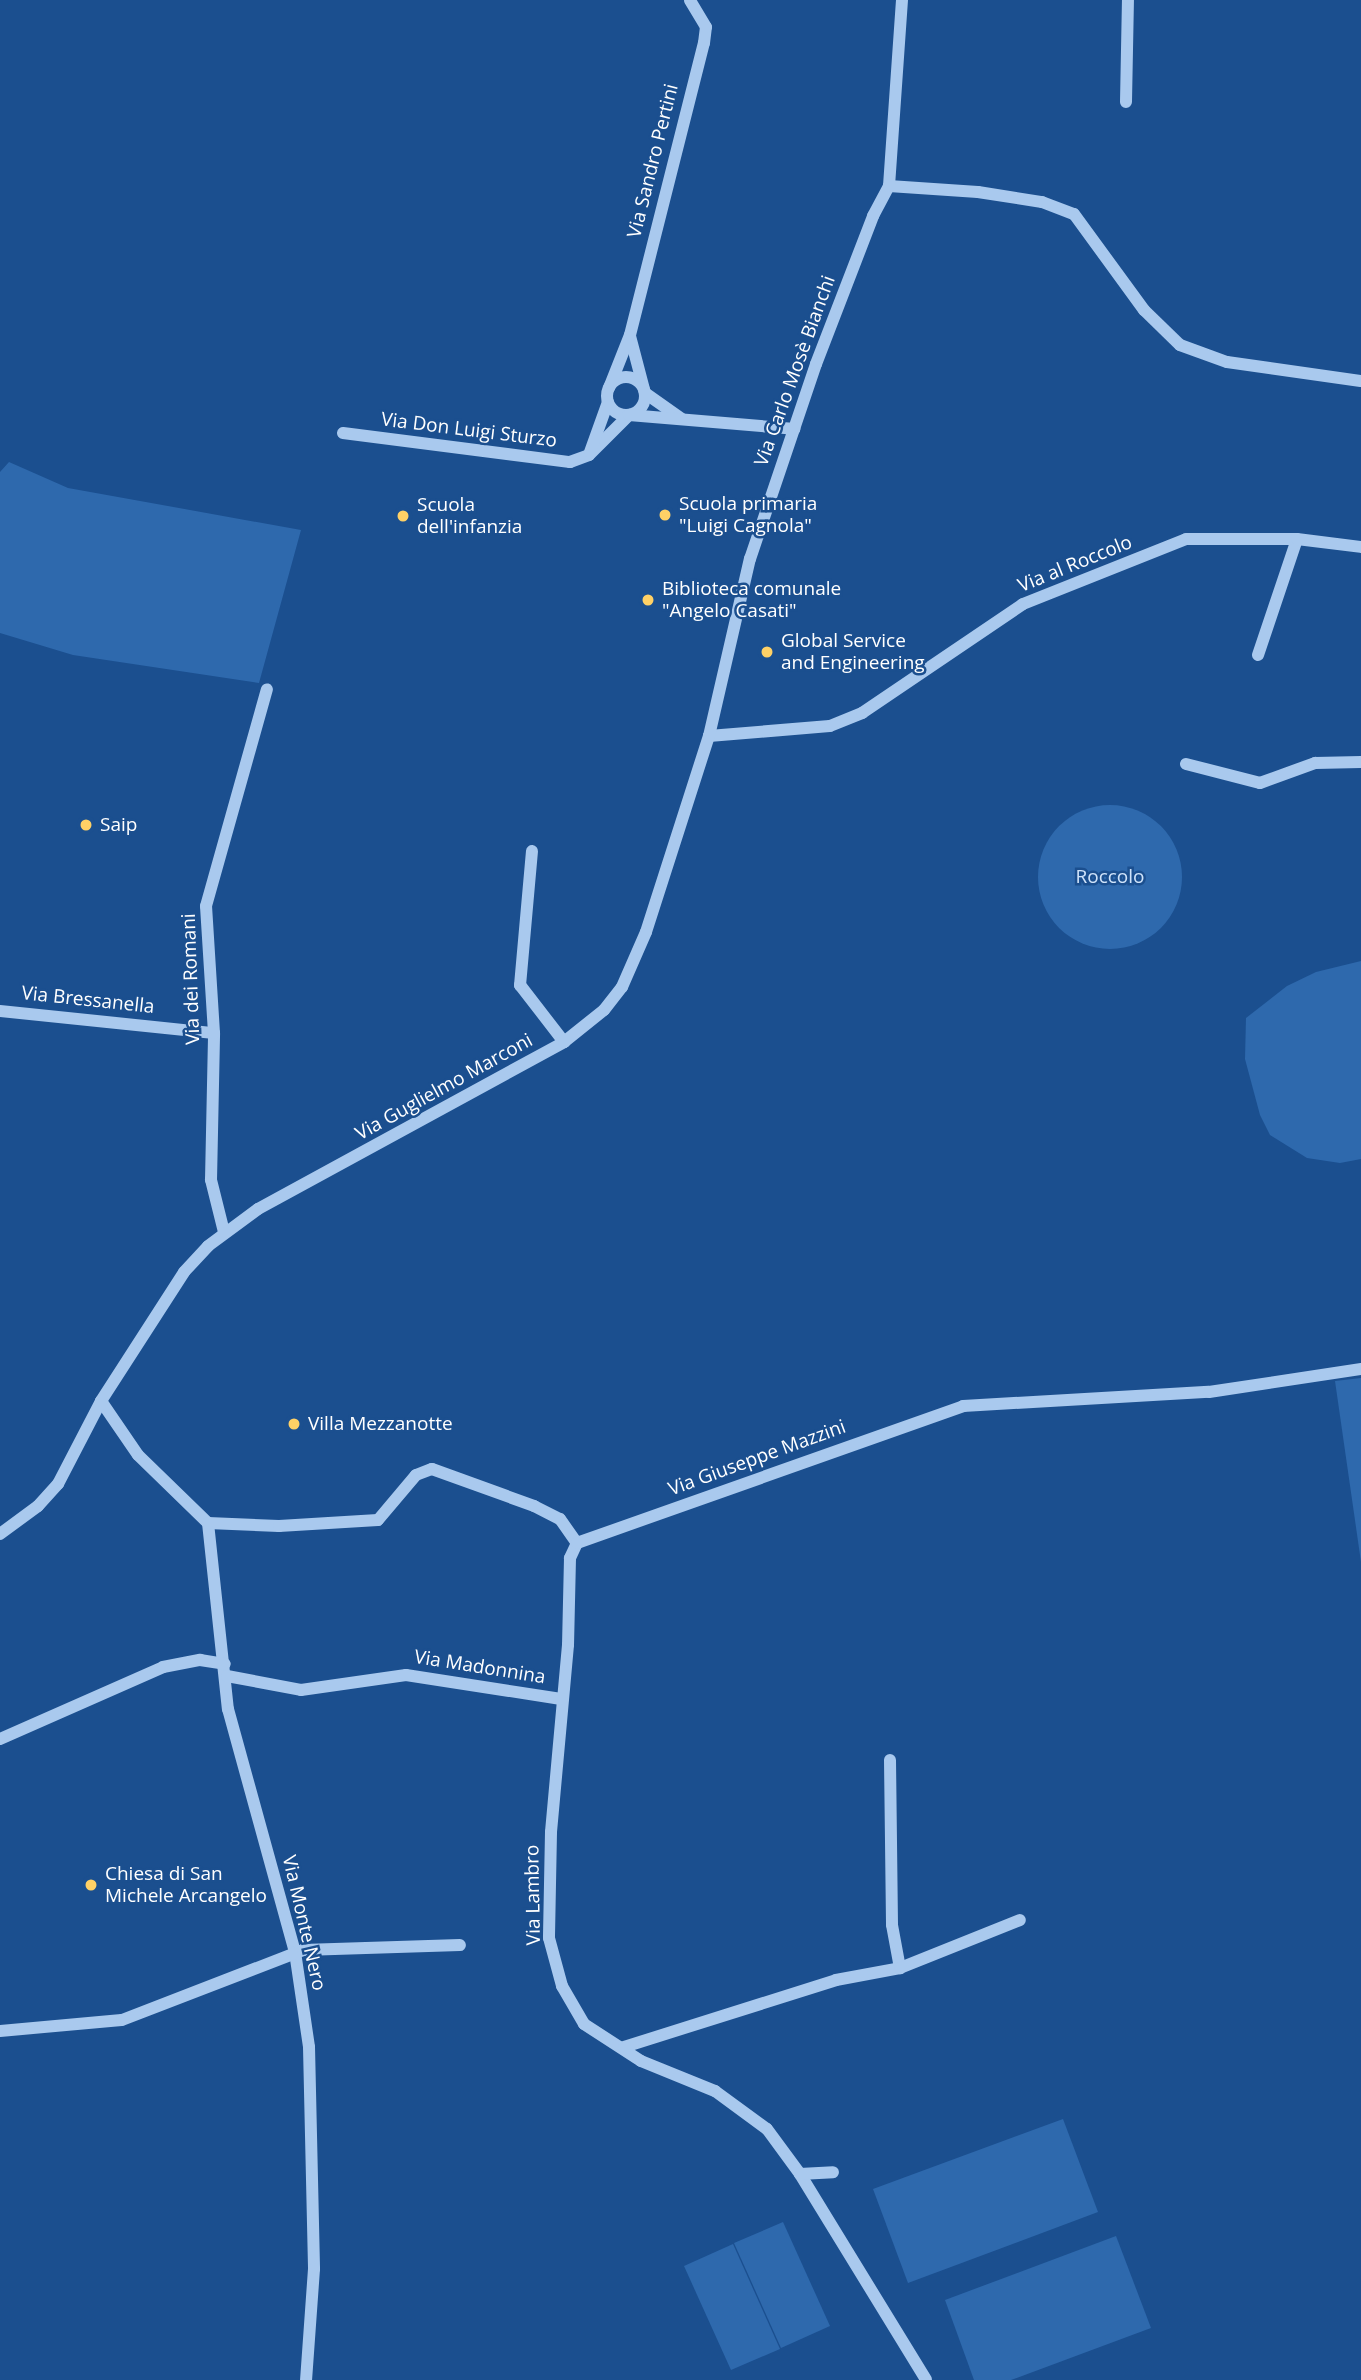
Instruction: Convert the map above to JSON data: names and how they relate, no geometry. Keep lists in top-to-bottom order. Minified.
{"streets":{"street":["Via Sandro Pertini","Via Carlo Mosè Bianchi","Via Don Luigi Sturzo","Via al Roccolo","Via dei Romani","Via Bressanella","Via Guglielmo Marconi","Via Giuseppe Mazzini","Via Madonnina","Via Lambro","Via Monte Nero"]},"crossings":[["Via Carlo Mosè Bianchi","Via al Roccolo"],["Via Carlo Mosè Bianchi","Via Guglielmo Marconi"],["Via al Roccolo","Via Guglielmo Marconi"],["Via dei Romani","Via Bressanella"],["Via dei Romani","Via Guglielmo Marconi"],["Via Giuseppe Mazzini","Via Lambro"],["Via Madonnina","Via Lambro"],["Via Madonnina","Via Monte Nero"]],"parks":["Roccolo"],"places":["Scuola primaria \"Luigi Cagnola\"","Scuola dell'infanzia","Biblioteca comunale \"Angelo Casati\"","Global Service and Engineering","Saip","Villa Mezzanotte","Chiesa di San Michele Arcangelo"]}
